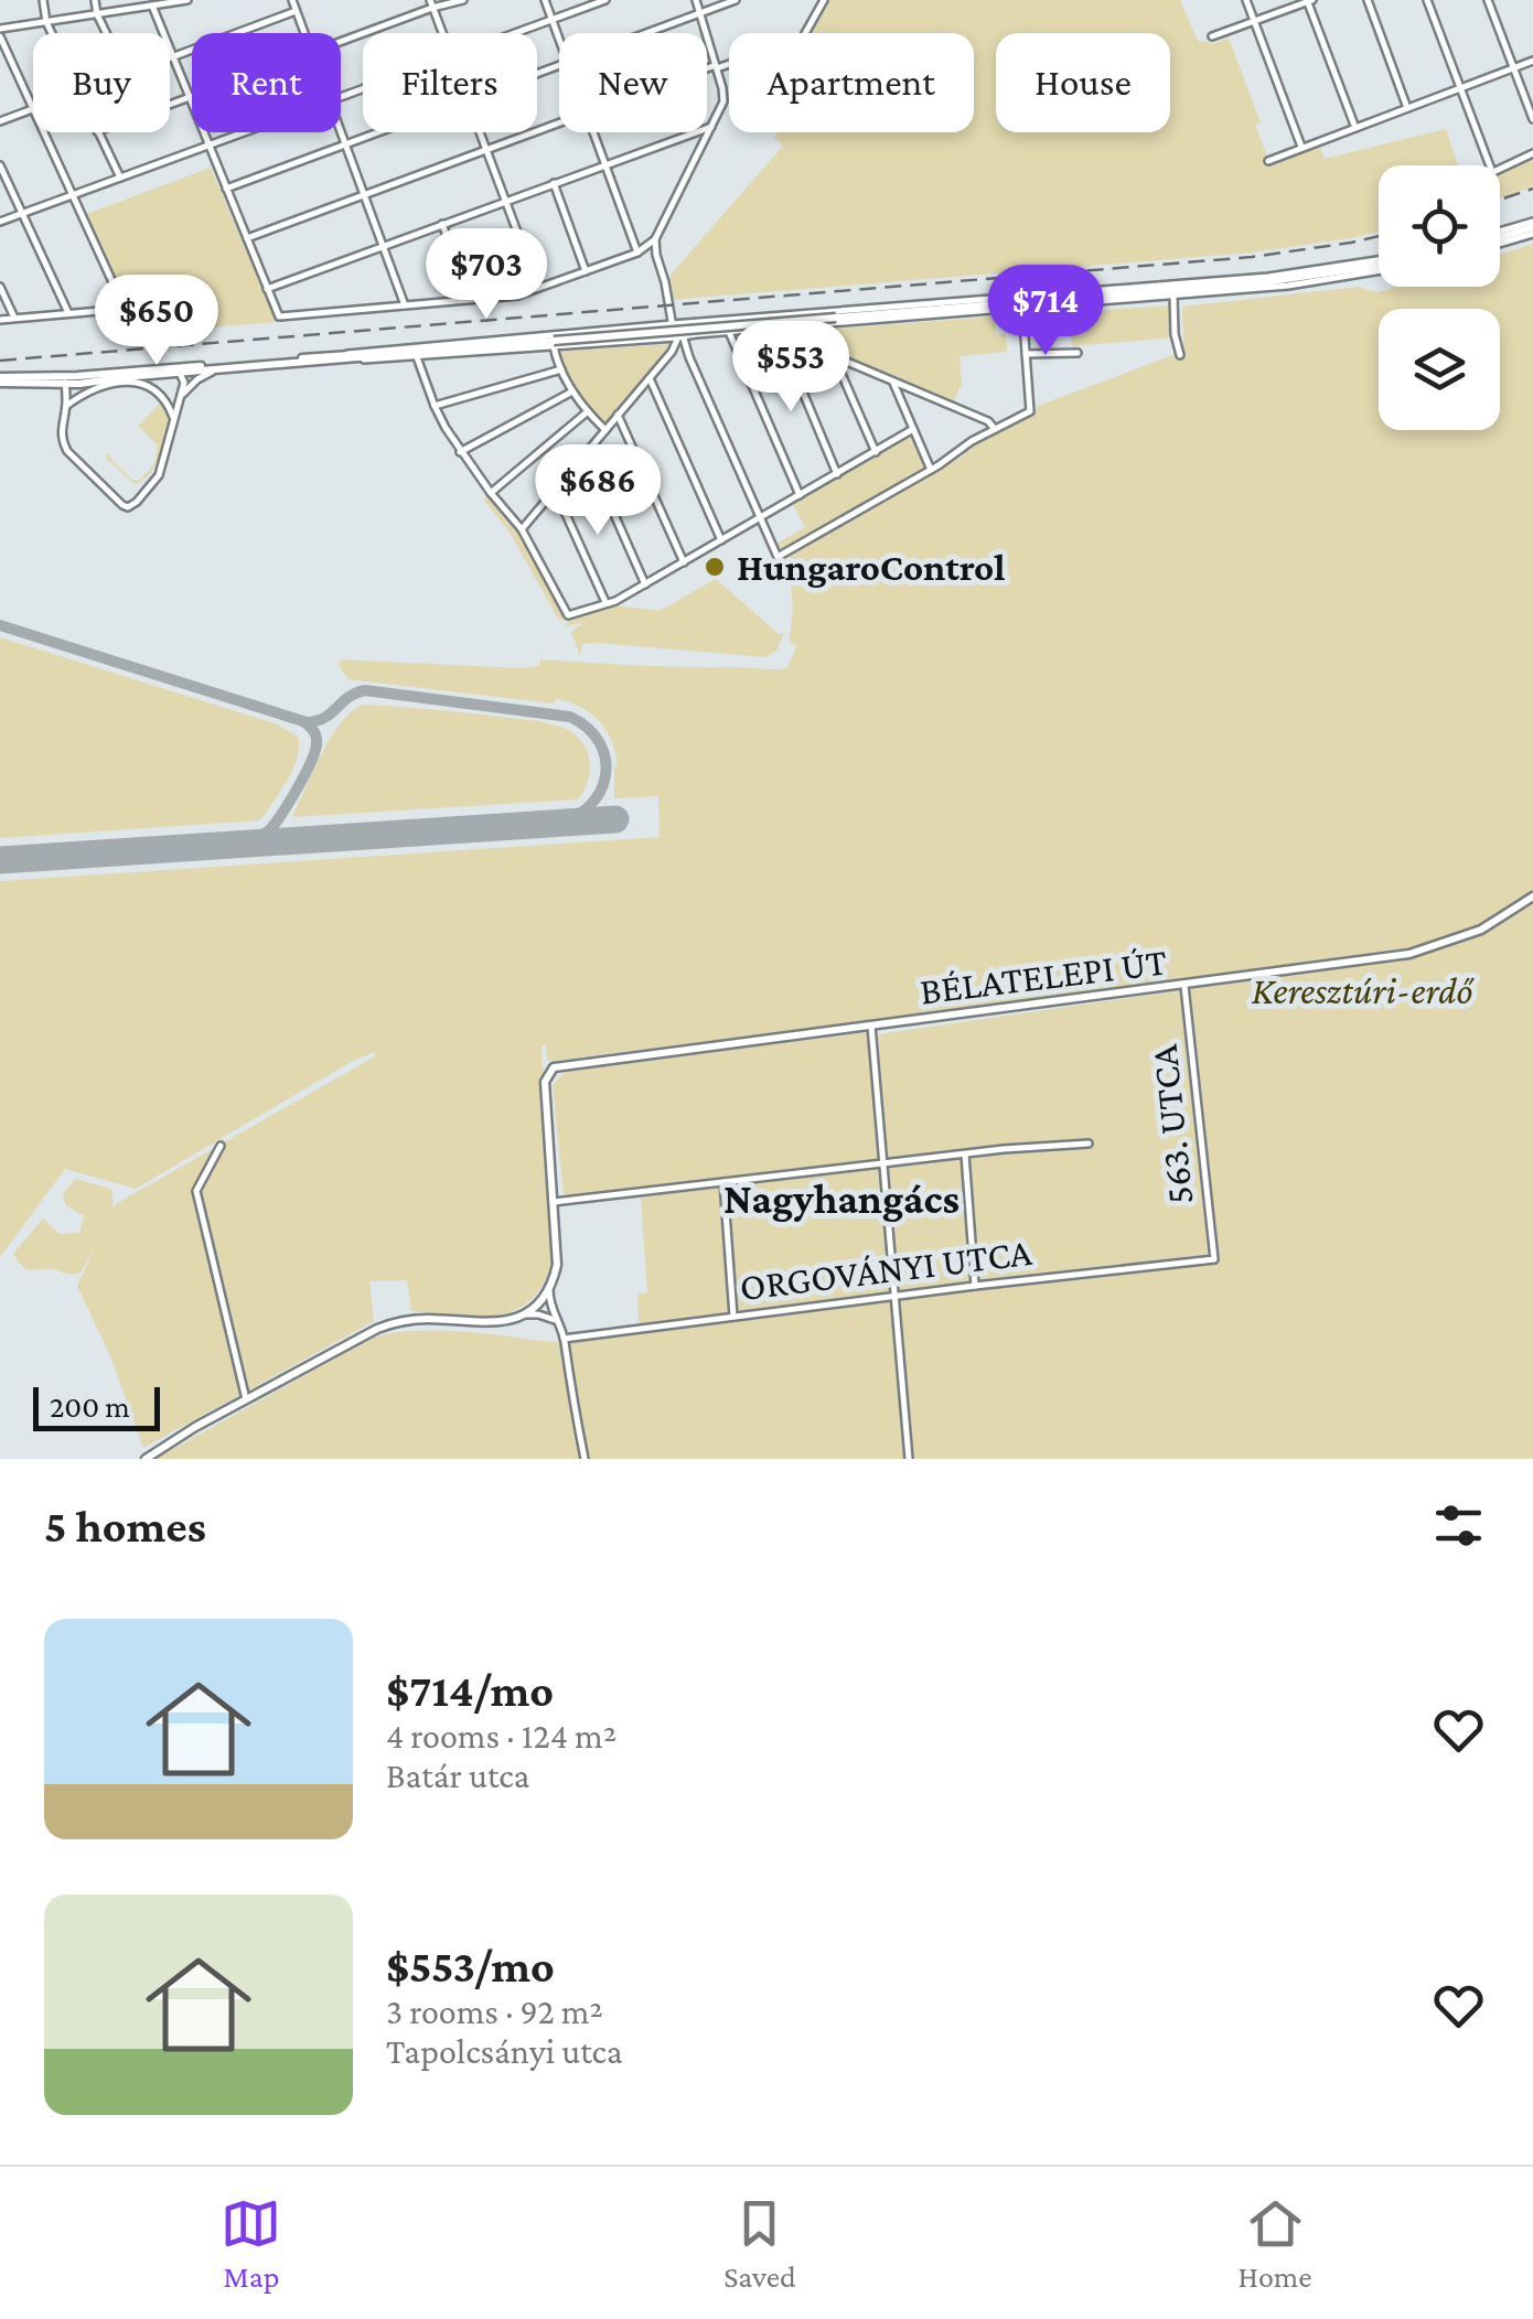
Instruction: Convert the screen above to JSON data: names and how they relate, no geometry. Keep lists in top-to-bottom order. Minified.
{"streets":{"main road":["BÉLATELEPI ÚT"],"street":["563. UTCA","ORGOVÁNYI UTCA"]},"crossings":[["BÉLATELEPI ÚT","563. UTCA"],["563. UTCA","ORGOVÁNYI UTCA"]],"districts":["Nagyhangács"],"parks":["Keresztúri-erdő"],"places":["HungaroControl"],"scale_bar":"200 m","page":{"chip":["Buy","Rent","Filters","New","Apartment","House"],"price":["$703","$714","$650","$553","$686"],"scale":"200 m","heading":"5 homes","list":[{"name":"$714/mo","note":"4 rooms · 124 m² · Batár utca"},{"name":"$553/mo","note":"3 rooms · 92 m² · Tapolcsányi utca"}],"tabs":["Map","Saved","Home"]}}
